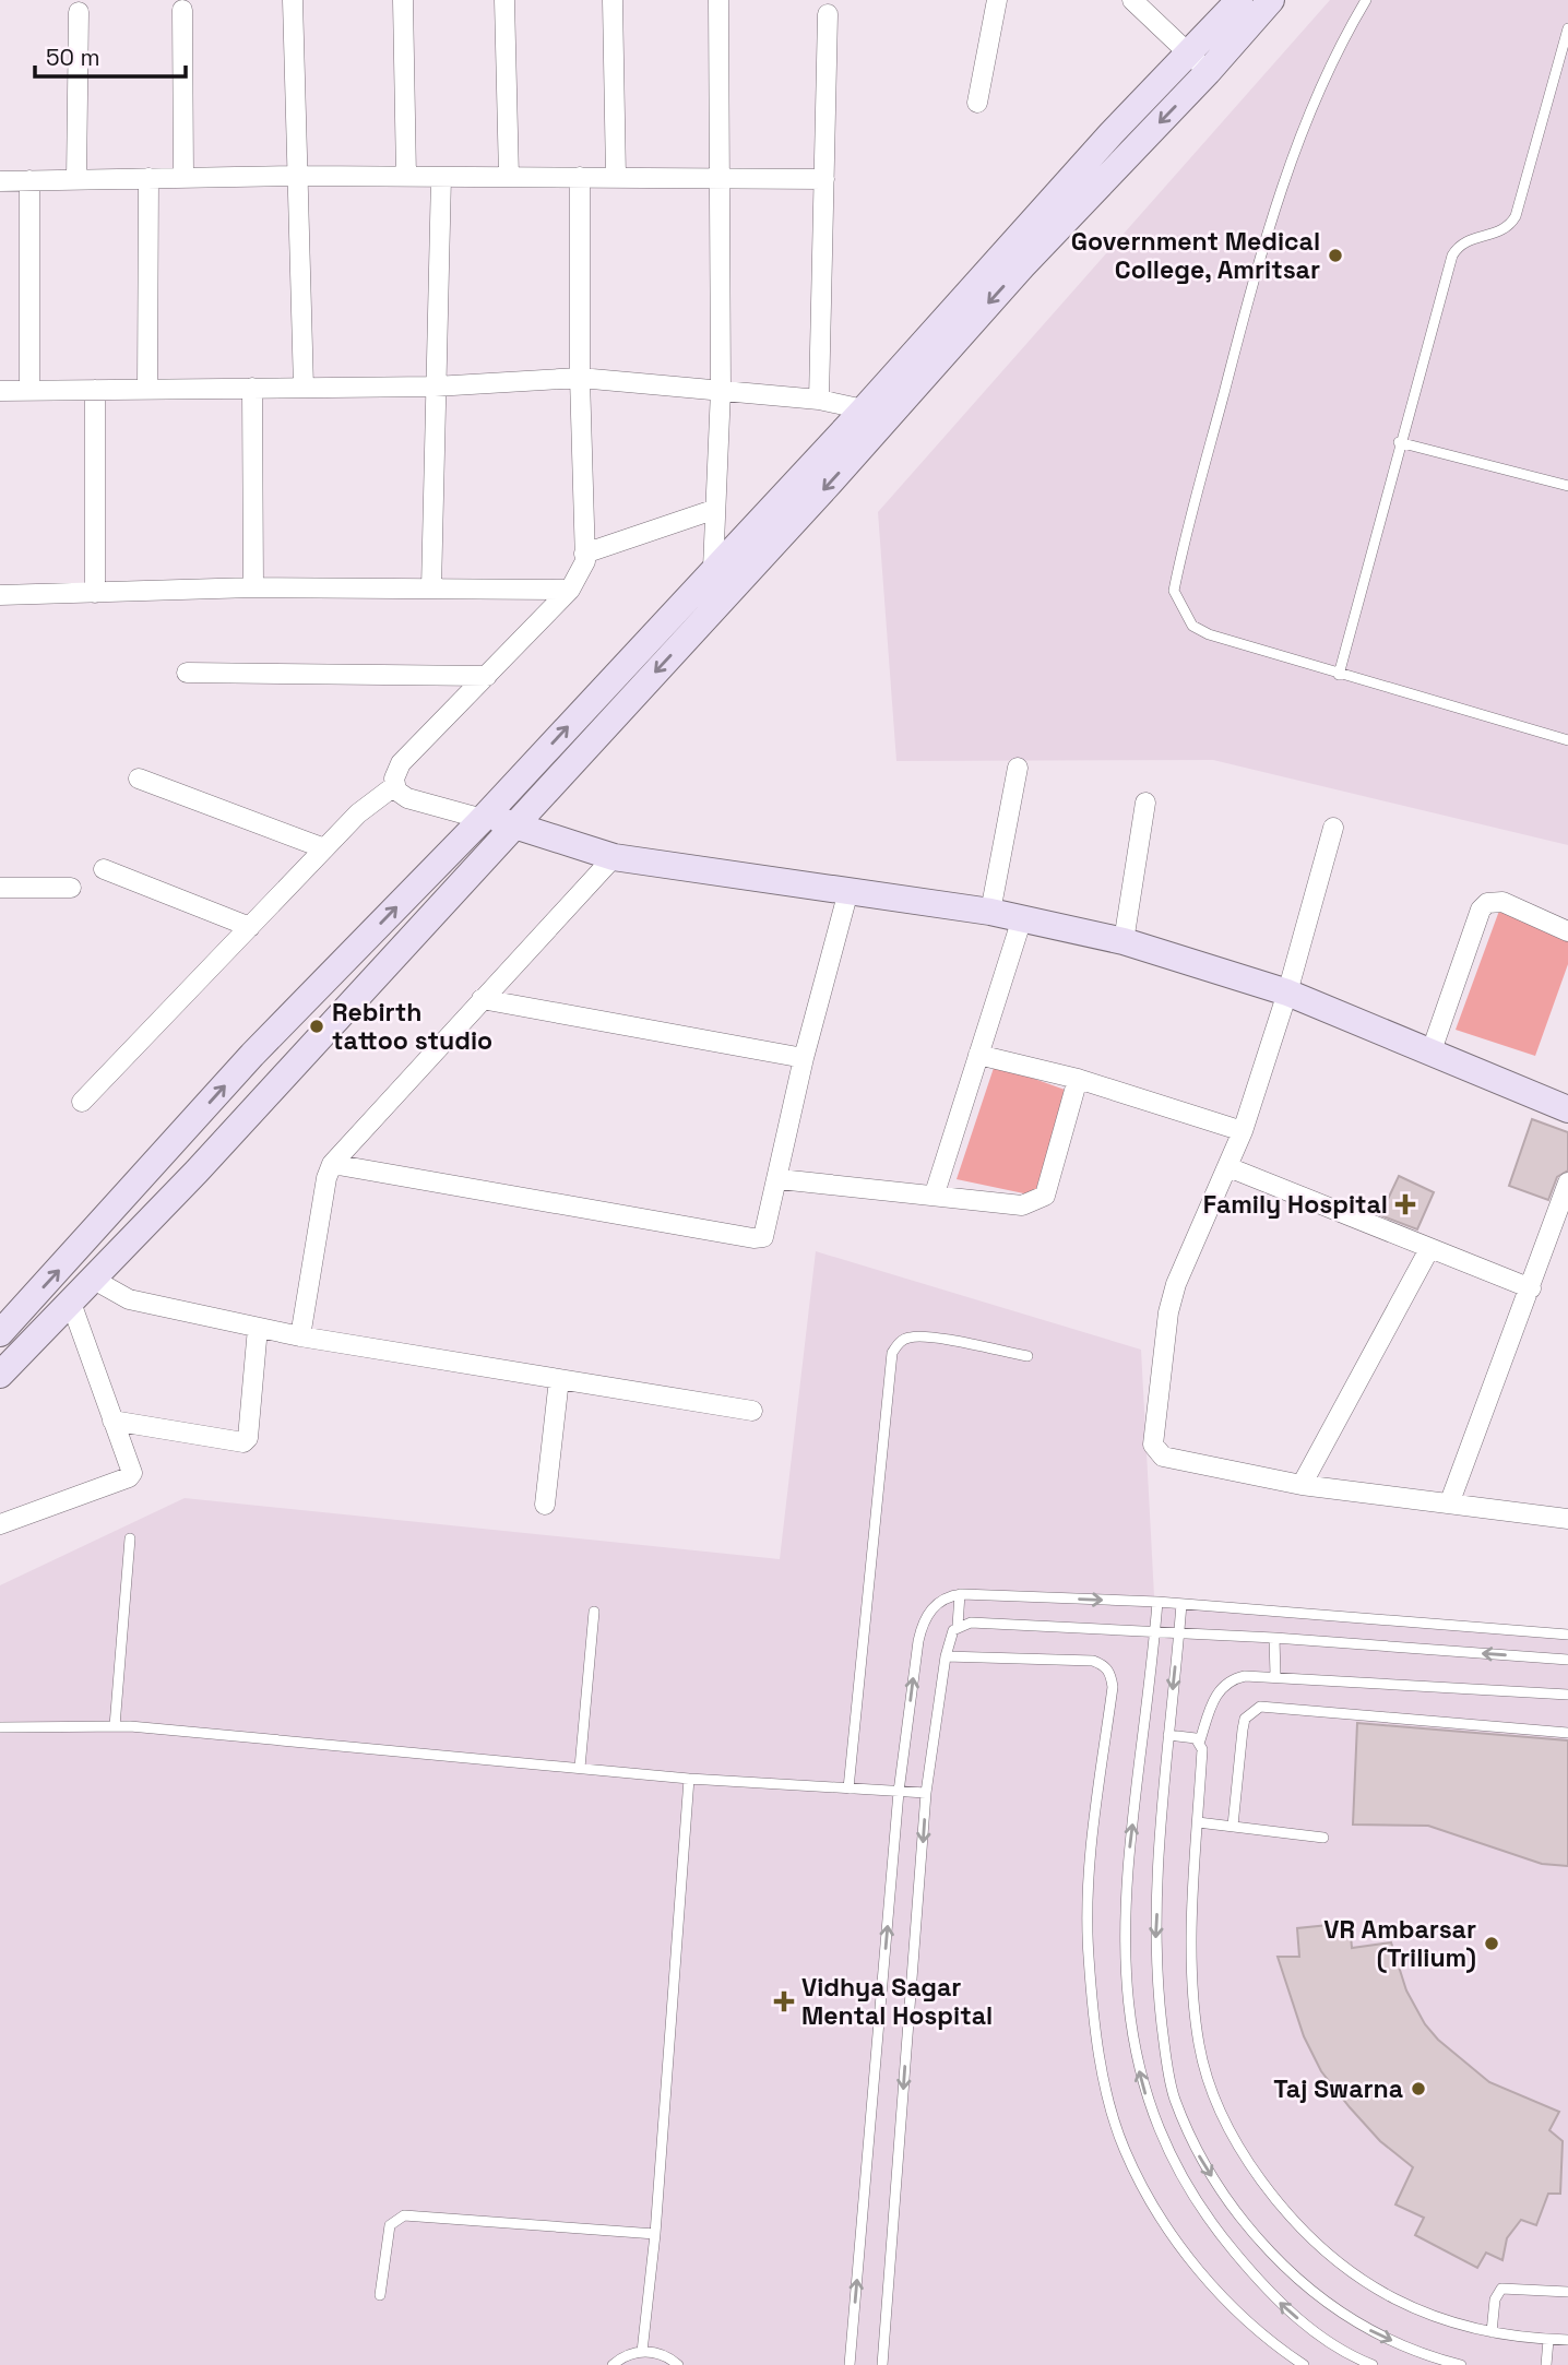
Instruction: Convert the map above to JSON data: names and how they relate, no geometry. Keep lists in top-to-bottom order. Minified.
{"places":{"other":["Government Medical College, Amritsar","Rebirth tattoo studio","VR Ambarsar (Trilium)","Taj Swarna"],"health":["Family Hospital","Vidhya Sagar Mental Hospital"]},"scale_bar":"50 m"}
